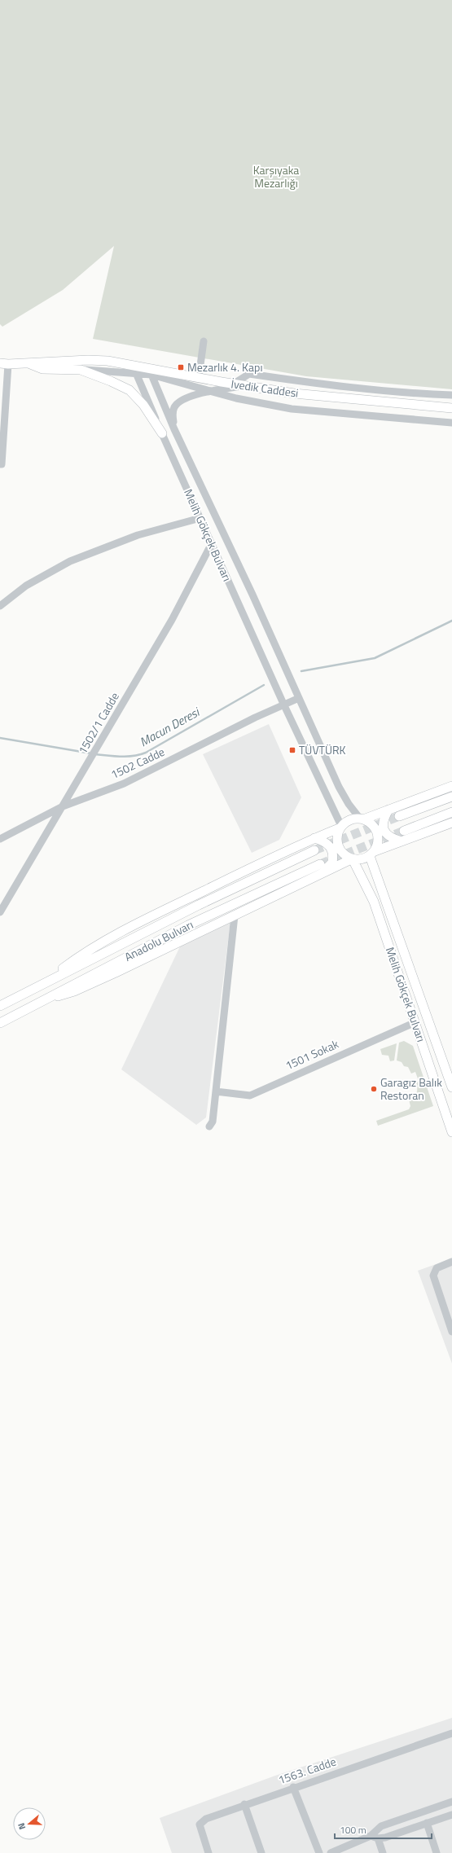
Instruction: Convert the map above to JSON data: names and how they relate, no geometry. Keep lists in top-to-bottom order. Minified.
{"streets":{"main road":["İvedik Caddesi","Melih Gökçek Bulvarı","Anadolu Bulvarı"],"street":["1502/1 Cadde","1502 Cadde","1501 Sokak","1563. Cadde"]},"crossings":[["İvedik Caddesi","Melih Gökçek Bulvarı"],["Melih Gökçek Bulvarı","1502/1 Cadde"],["Melih Gökçek Bulvarı","1502 Cadde"],["Melih Gökçek Bulvarı","1501 Sokak"],["1502/1 Cadde","1502 Cadde"]],"water":["Macun Deresi"],"parks":["Karşıyaka Mezarlığı"],"places":{"transit":["Mezarlık 4. Kapı","TÜVTÜRK"],"other":["Garagız Balık Restoran"]},"scale_bar":"100 m","north":"left"}
